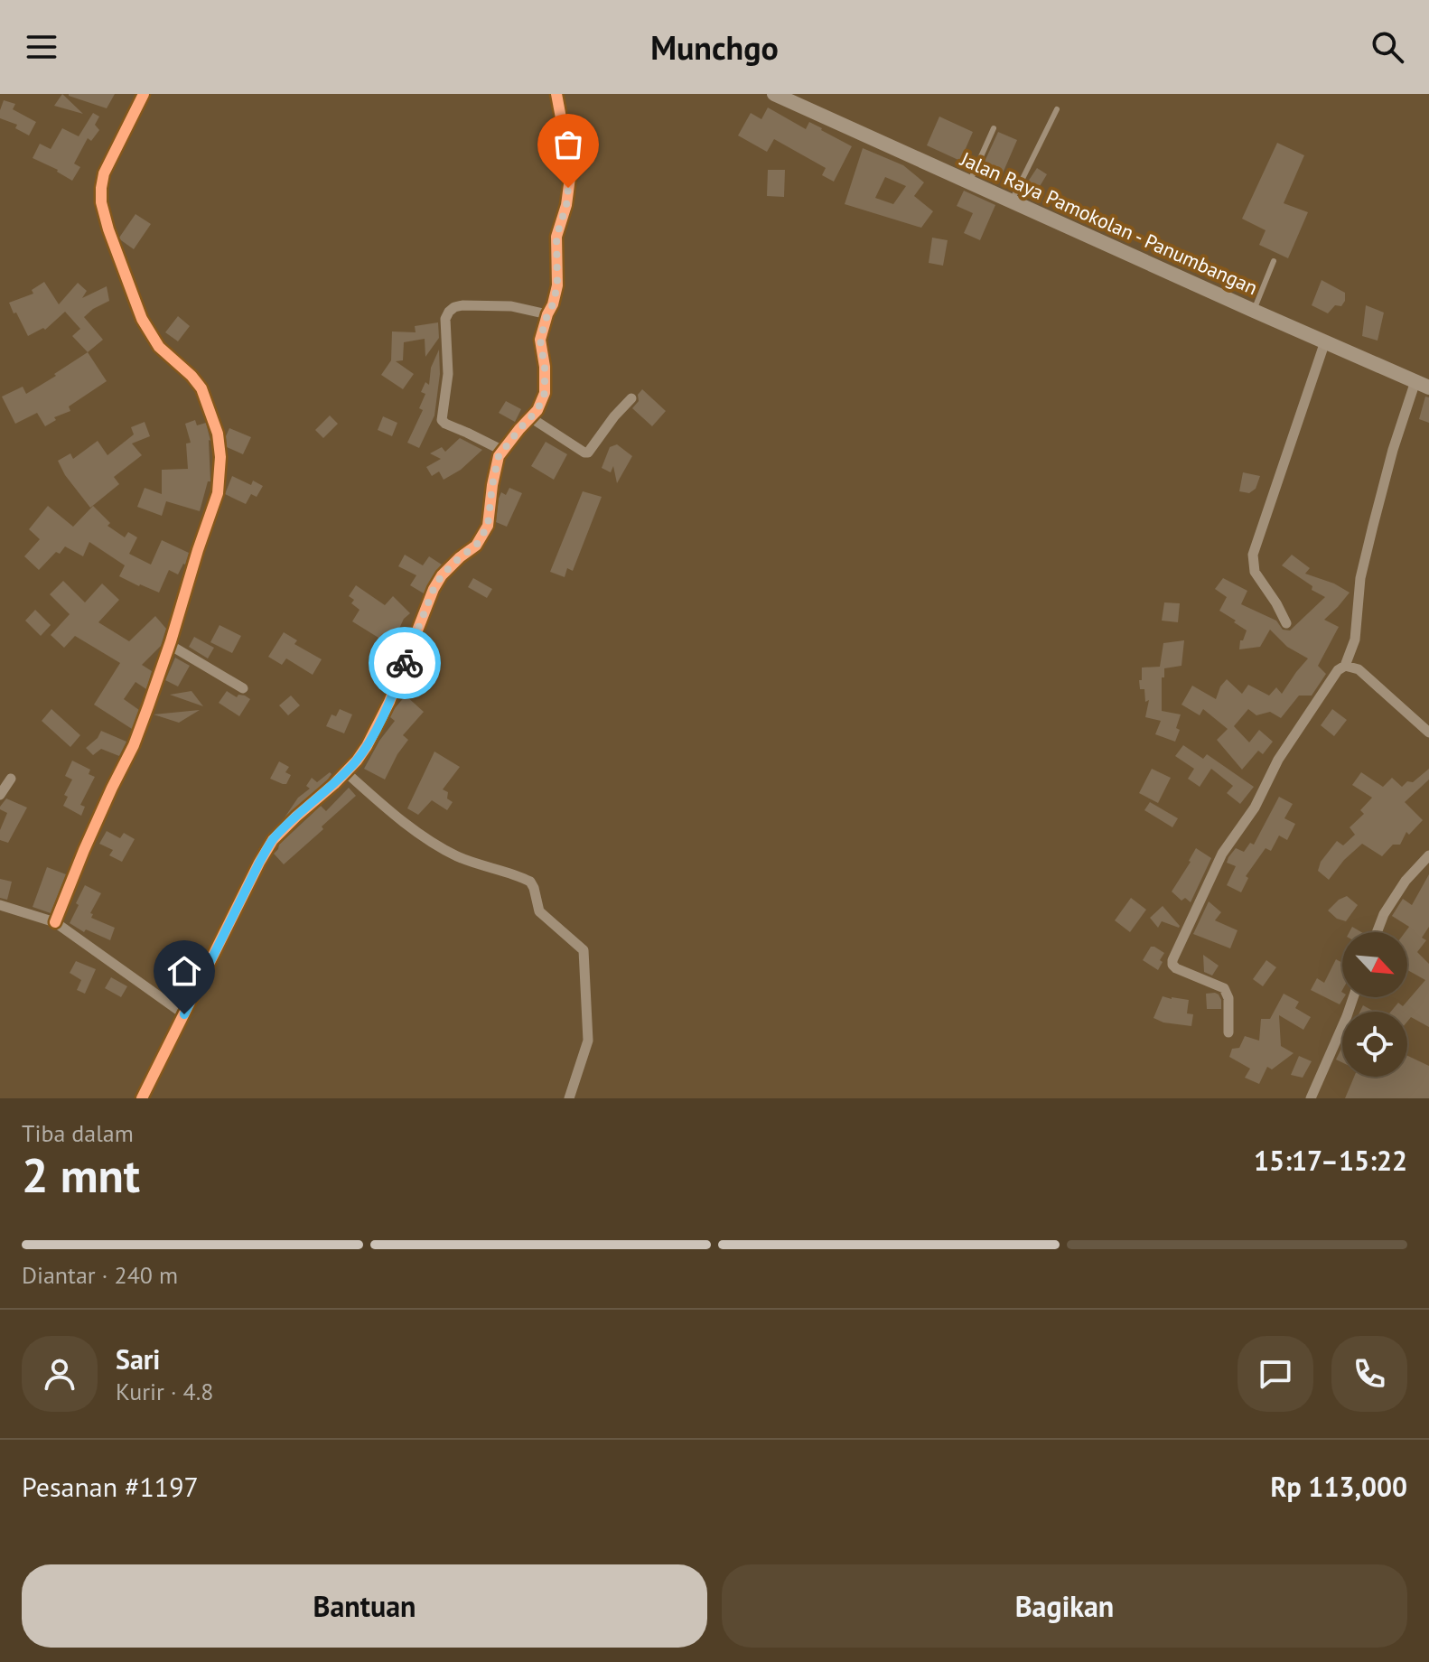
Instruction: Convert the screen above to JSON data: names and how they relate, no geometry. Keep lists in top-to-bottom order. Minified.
{"streets":{"main road":["Jalan Raya Pamokolan - Panumbangan"]},"north":"bottom right","page":{"header":"Munchgo","heading":["2 mnt","Tiba dalam","15:17–15:22"],"panel":["Sari","Kurir · 4.8","Pesanan #1197","Rp 113,000"],"bar":"Diantar · 240 m","buttons":["Bantuan","Bagikan"]}}
